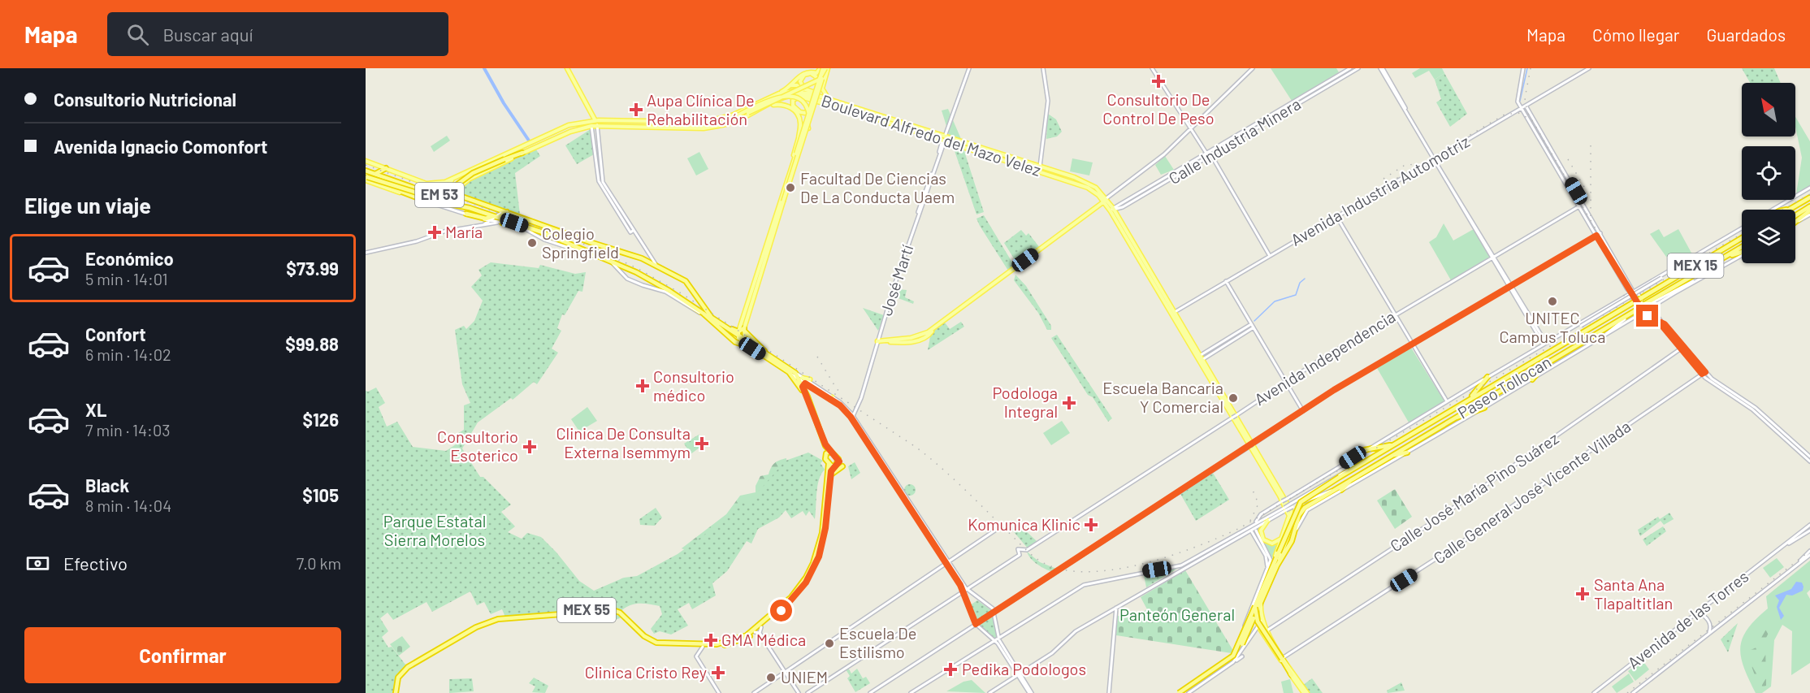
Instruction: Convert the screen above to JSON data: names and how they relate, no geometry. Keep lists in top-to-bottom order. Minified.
{"streets":{"highway":["Boulevard Alfredo del Mazo Velez","EM 53","MEX 15","Paseo Tollocan","MEX 55"],"main road":["Calle Industria Minera","Avenida Industria Automotriz","José Martí","Avenida Independencia","Calle José María Pino Suárez","Calle General José Vicente Villada","Avenida de las Torres"]},"crossings":[["Boulevard Alfredo del Mazo Velez","Calle Industria Minera"],["Boulevard Alfredo del Mazo Velez","Avenida Industria Automotriz"],["Boulevard Alfredo del Mazo Velez","José Martí"],["Boulevard Alfredo del Mazo Velez","Paseo Tollocan"],["MEX 15","Paseo Tollocan"]],"parks":["Parque Estatal Sierra Morelos","Panteón General"],"places":{"health":["Consultorio De Control De Peso","Aupa Clínica De Rehabilitación","María","Consultorio médico","Podologa Integral","Clinica De Consulta Externa Isemmym","Consultorio Esoterico","Komunica Klinic","Santa Ana Tlapaltitlan","GMA Médica","Pedika Podologos","Clinica Cristo Rey"],"other":["Facultad De Ciencias De La Conducta Uaem","Colegio Springfield","UNITEC Campus Toluca","Escuela Bancaria Y Comercial","Escuela De Estilismo","UNIEM"]},"north":"top left","page":{"header":"Mapa","search":"Buscar aquí","nav":["Mapa","Cómo llegar","Guardados"],"banner":["Consultorio Nutricional","Avenida Ignacio Comonfort"],"heading":"Elige un viaje","list":[{"name":"Económico","note":"5 min · 14:01","value":"$73.99"},{"name":"Confort","note":"6 min · 14:02","value":"$99.88"},{"name":"XL","note":"7 min · 14:03","value":"$126"},{"name":"Black","note":"8 min · 14:04","value":"$105"}],"pay":["Efectivo","7.0 km"],"buttons":"Confirmar"}}
